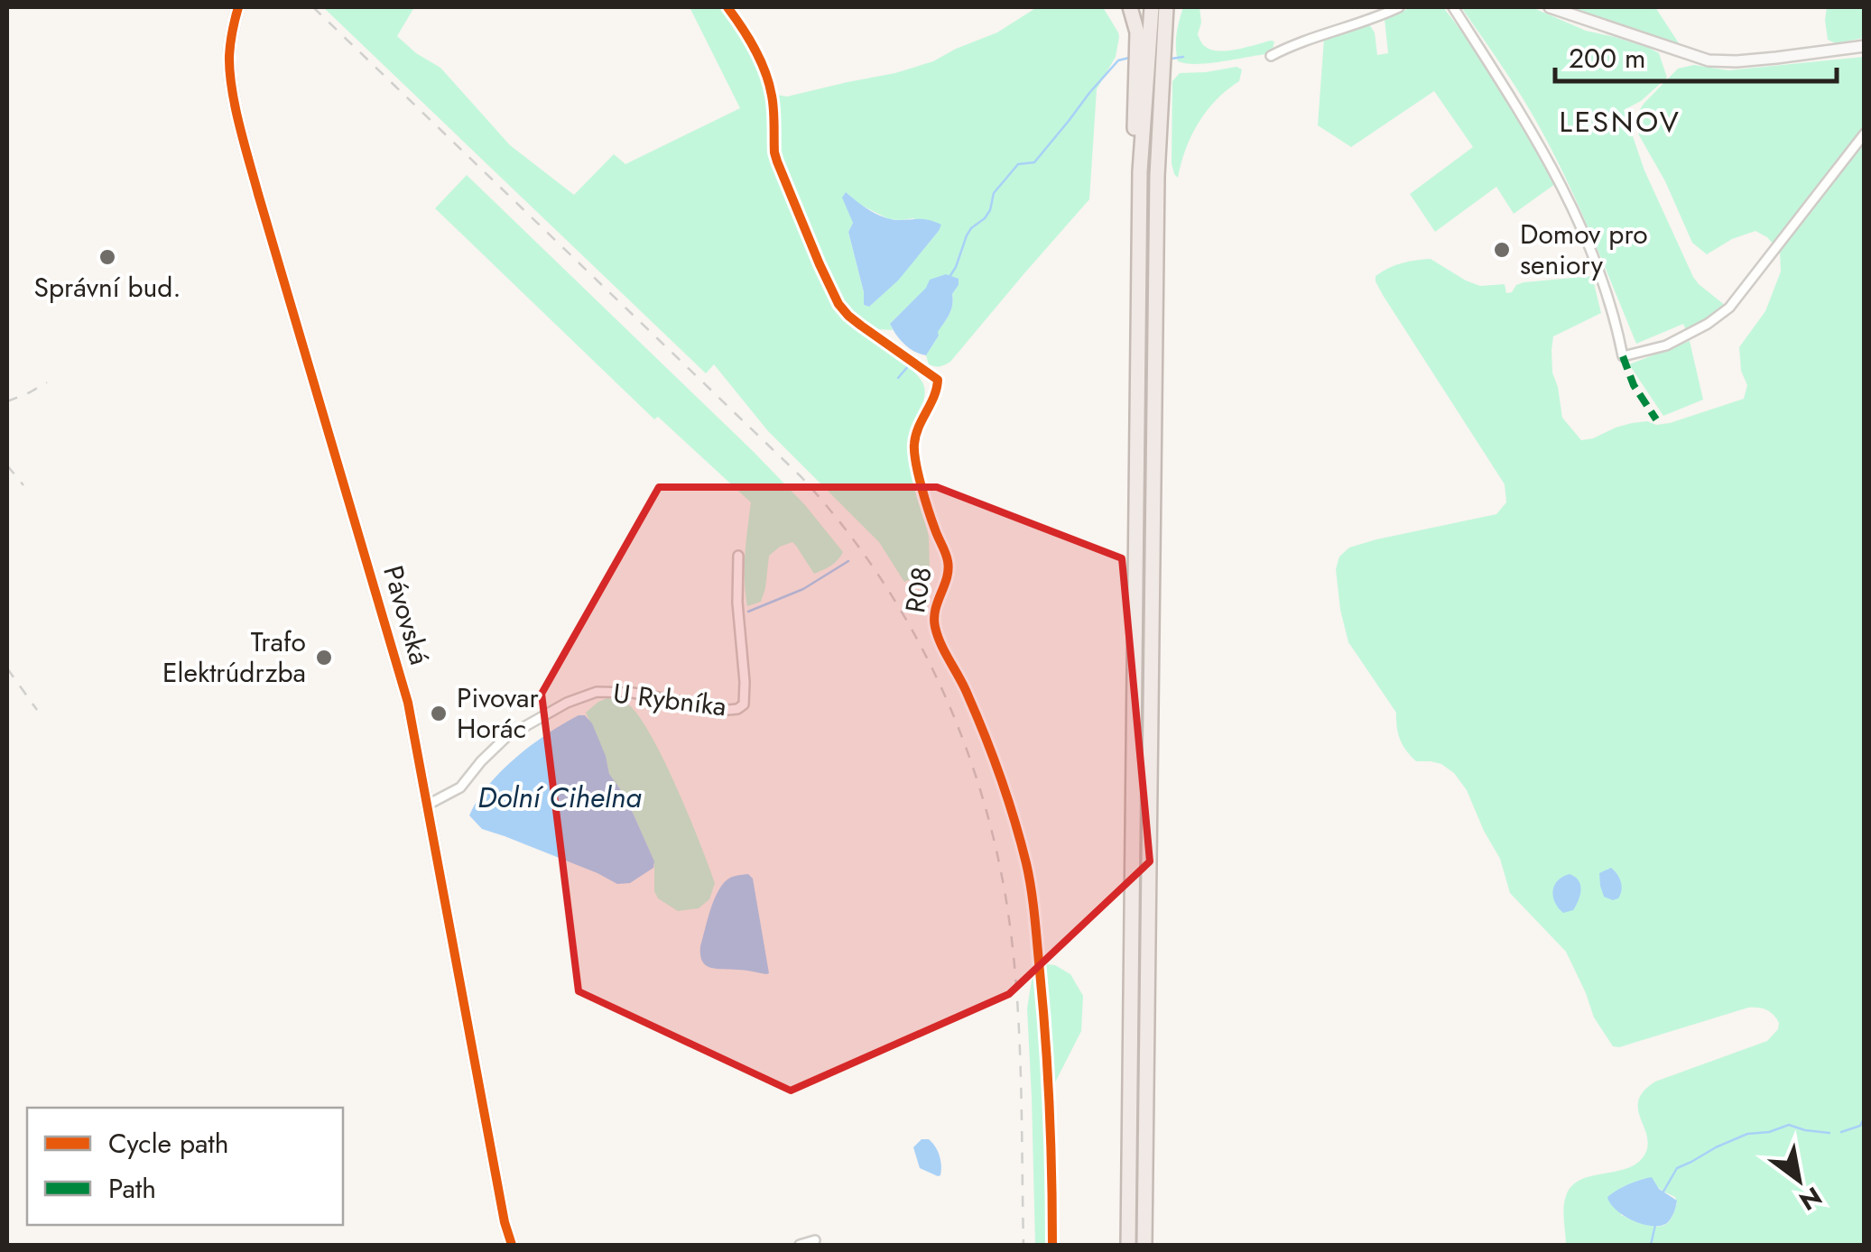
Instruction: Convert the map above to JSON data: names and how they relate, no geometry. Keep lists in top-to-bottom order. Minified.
{"streets":{"street":["Pávovská","U Rybníka"],"cycle path":["R08"]},"crossings":[["Pávovská","U Rybníka"]],"districts":["LESNOV"],"water":["Dolní Cihelna"],"places":["Domov pro seniory","Správní bud.","Trafo Elektrúdrzba","Pivovar Horác"],"legend":["Cycle path","Path"],"scale_bar":"200 m","north":"bottom right"}
